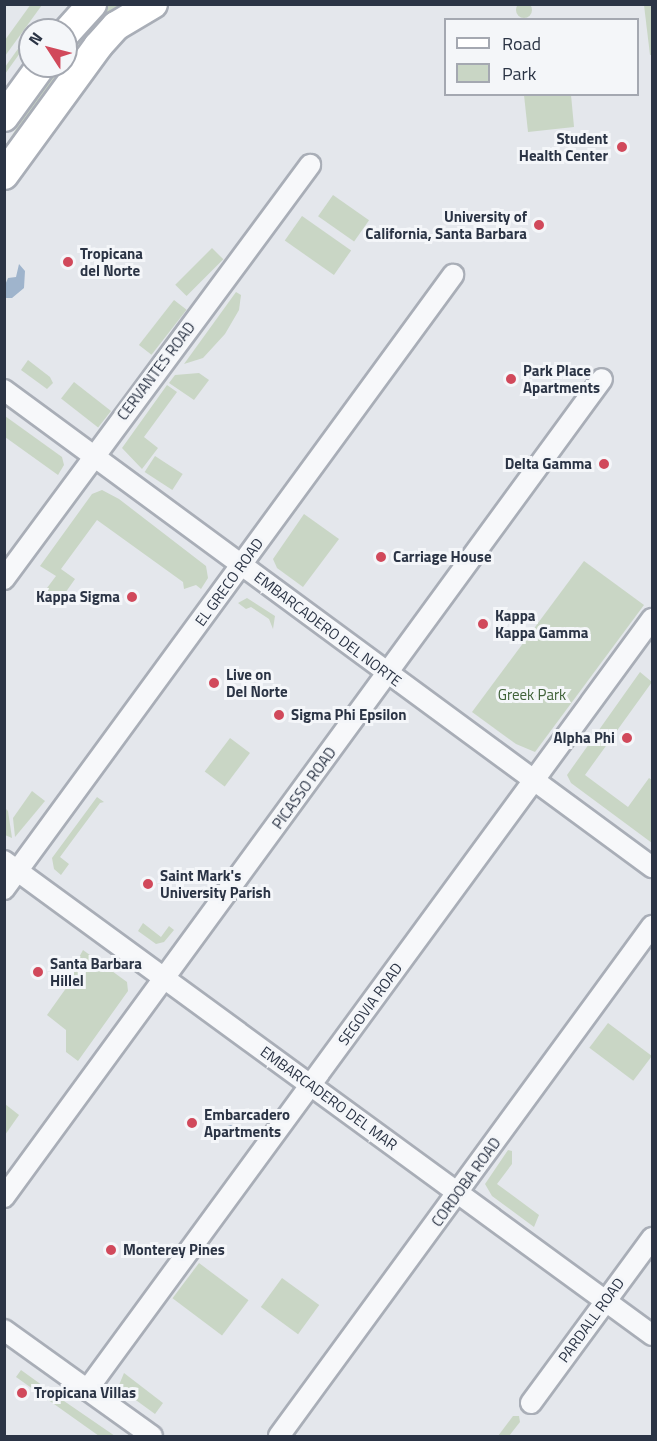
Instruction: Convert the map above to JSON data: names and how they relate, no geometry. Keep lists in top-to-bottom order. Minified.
{"streets":{"street":["CERVANTES ROAD","EL GRECO ROAD","EMBARCADERO DEL NORTE","PICASSO ROAD","SEGOVIA ROAD","EMBARCADERO DEL MAR","CORDOBA ROAD","PARDALL ROAD"]},"crossings":[["CERVANTES ROAD","EMBARCADERO DEL NORTE"],["EL GRECO ROAD","EMBARCADERO DEL NORTE"],["EL GRECO ROAD","EMBARCADERO DEL MAR"],["EMBARCADERO DEL NORTE","PICASSO ROAD"],["EMBARCADERO DEL NORTE","SEGOVIA ROAD"],["PICASSO ROAD","EMBARCADERO DEL MAR"],["SEGOVIA ROAD","EMBARCADERO DEL MAR"],["EMBARCADERO DEL MAR","CORDOBA ROAD"],["EMBARCADERO DEL MAR","PARDALL ROAD"]],"parks":["Greek Park"],"places":["Student Health Center","University of California, Santa Barbara","Tropicana del Norte","Park Place Apartments","Delta Gamma","Carriage House","Kappa Sigma","Kappa Kappa Gamma","Live on Del Norte","Sigma Phi Epsilon","Alpha Phi","Saint Mark's University Parish","Santa Barbara Hillel","Embarcadero Apartments","Monterey Pines","Tropicana Villas"],"legend":["Road","Park"],"north":"top left"}
